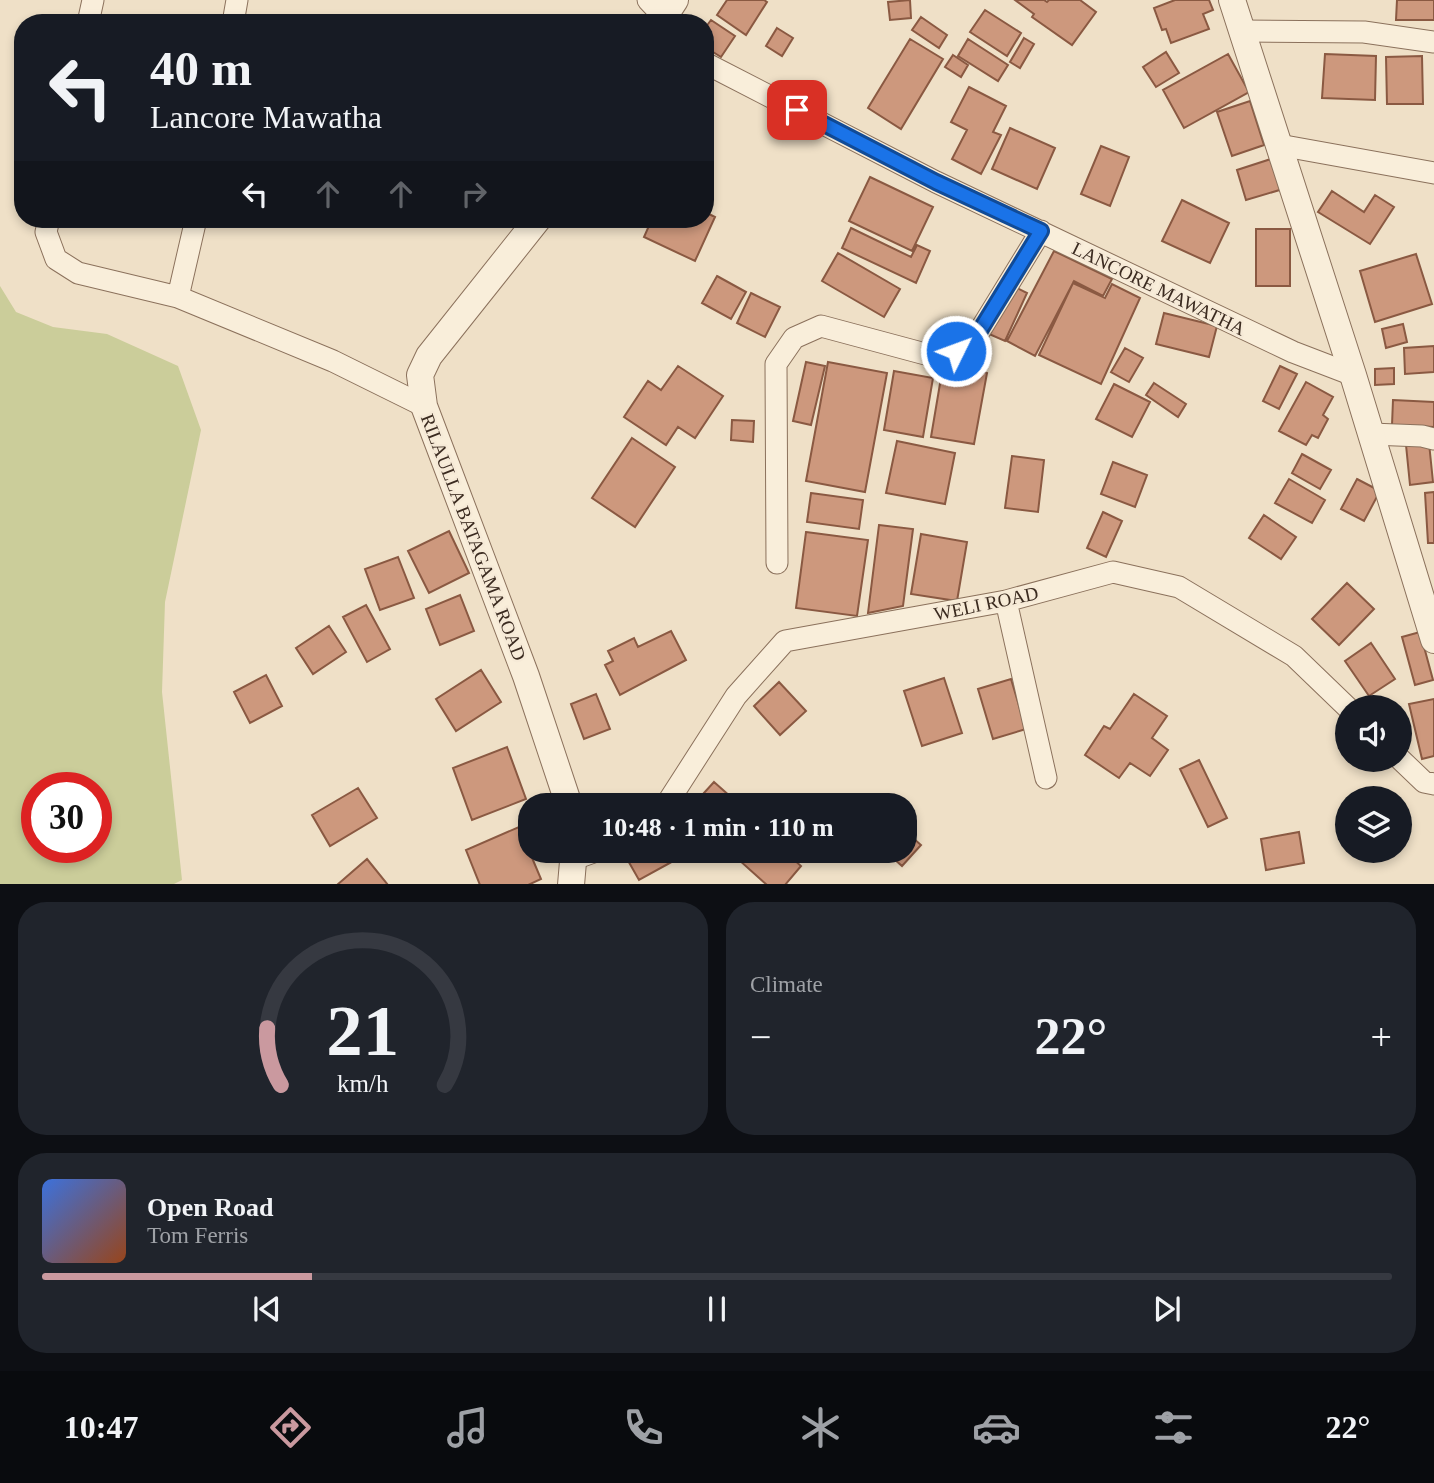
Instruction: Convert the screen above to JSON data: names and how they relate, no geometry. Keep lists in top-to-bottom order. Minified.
{"streets":{"street":["LANCORE MAWATHA","RILAULLA BATAGAMA ROAD","WELI ROAD"]},"page":{"turn":["40 m","Lancore Mawatha"],"limit":"30","trip":"10:48 · 1 min · 110 m","tile":"Climate","heat":["−","22°","+"],"song":["Open Road","Tom Ferris"],"tabs":["10:47","22°"],"gauge":["21","km/h"]}}
